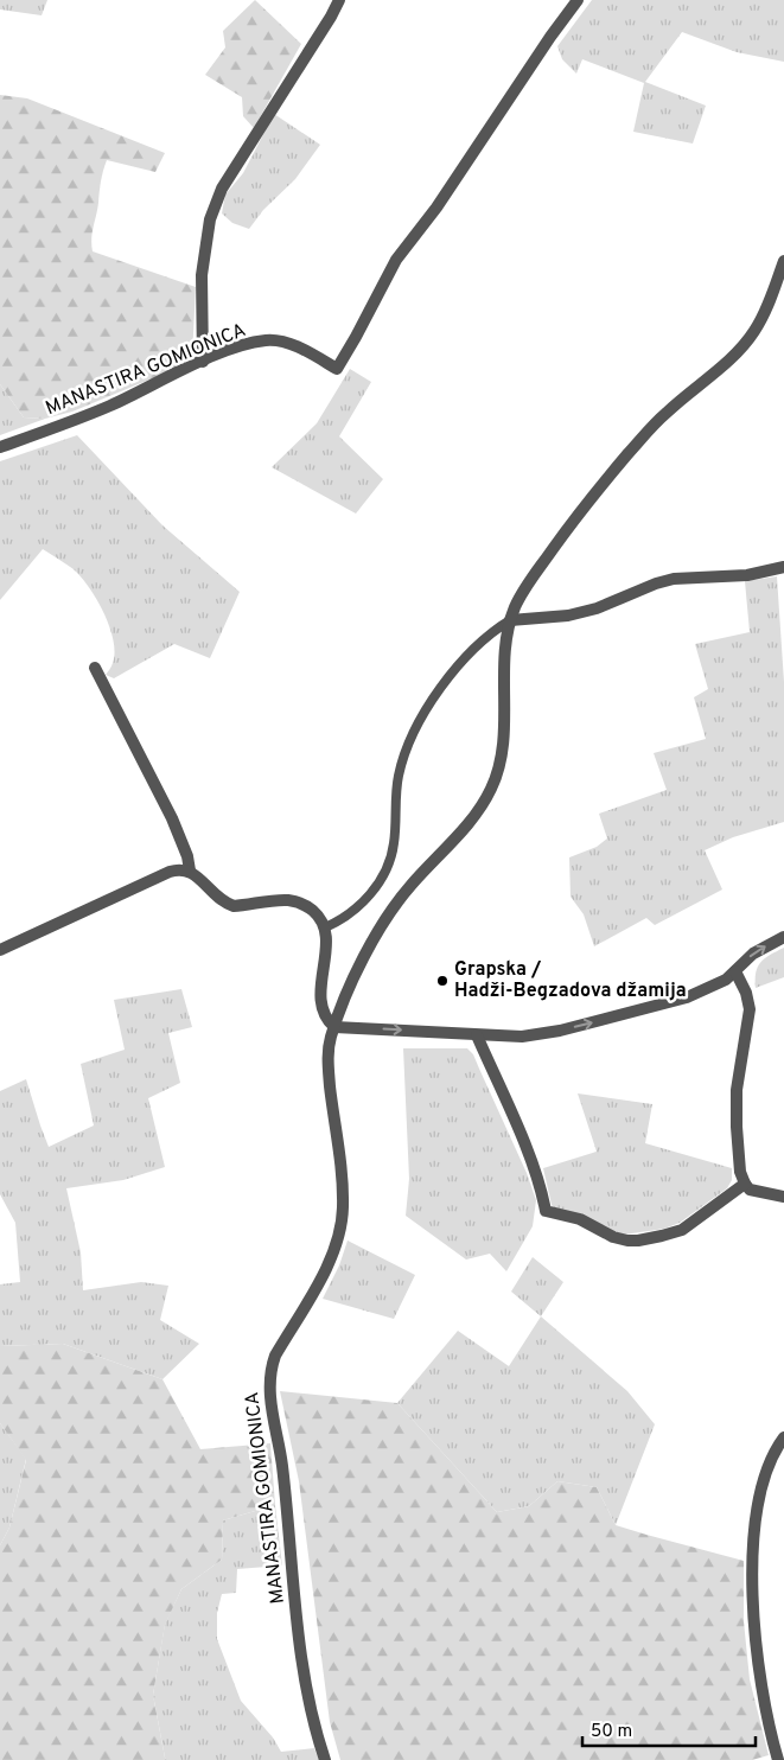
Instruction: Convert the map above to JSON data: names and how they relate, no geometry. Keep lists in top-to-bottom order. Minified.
{"streets":{"street":["MANASTIRA GOMIONICA"]},"places":["Grapska / Hadži-Begzadova džamija"],"scale_bar":"50 m"}
